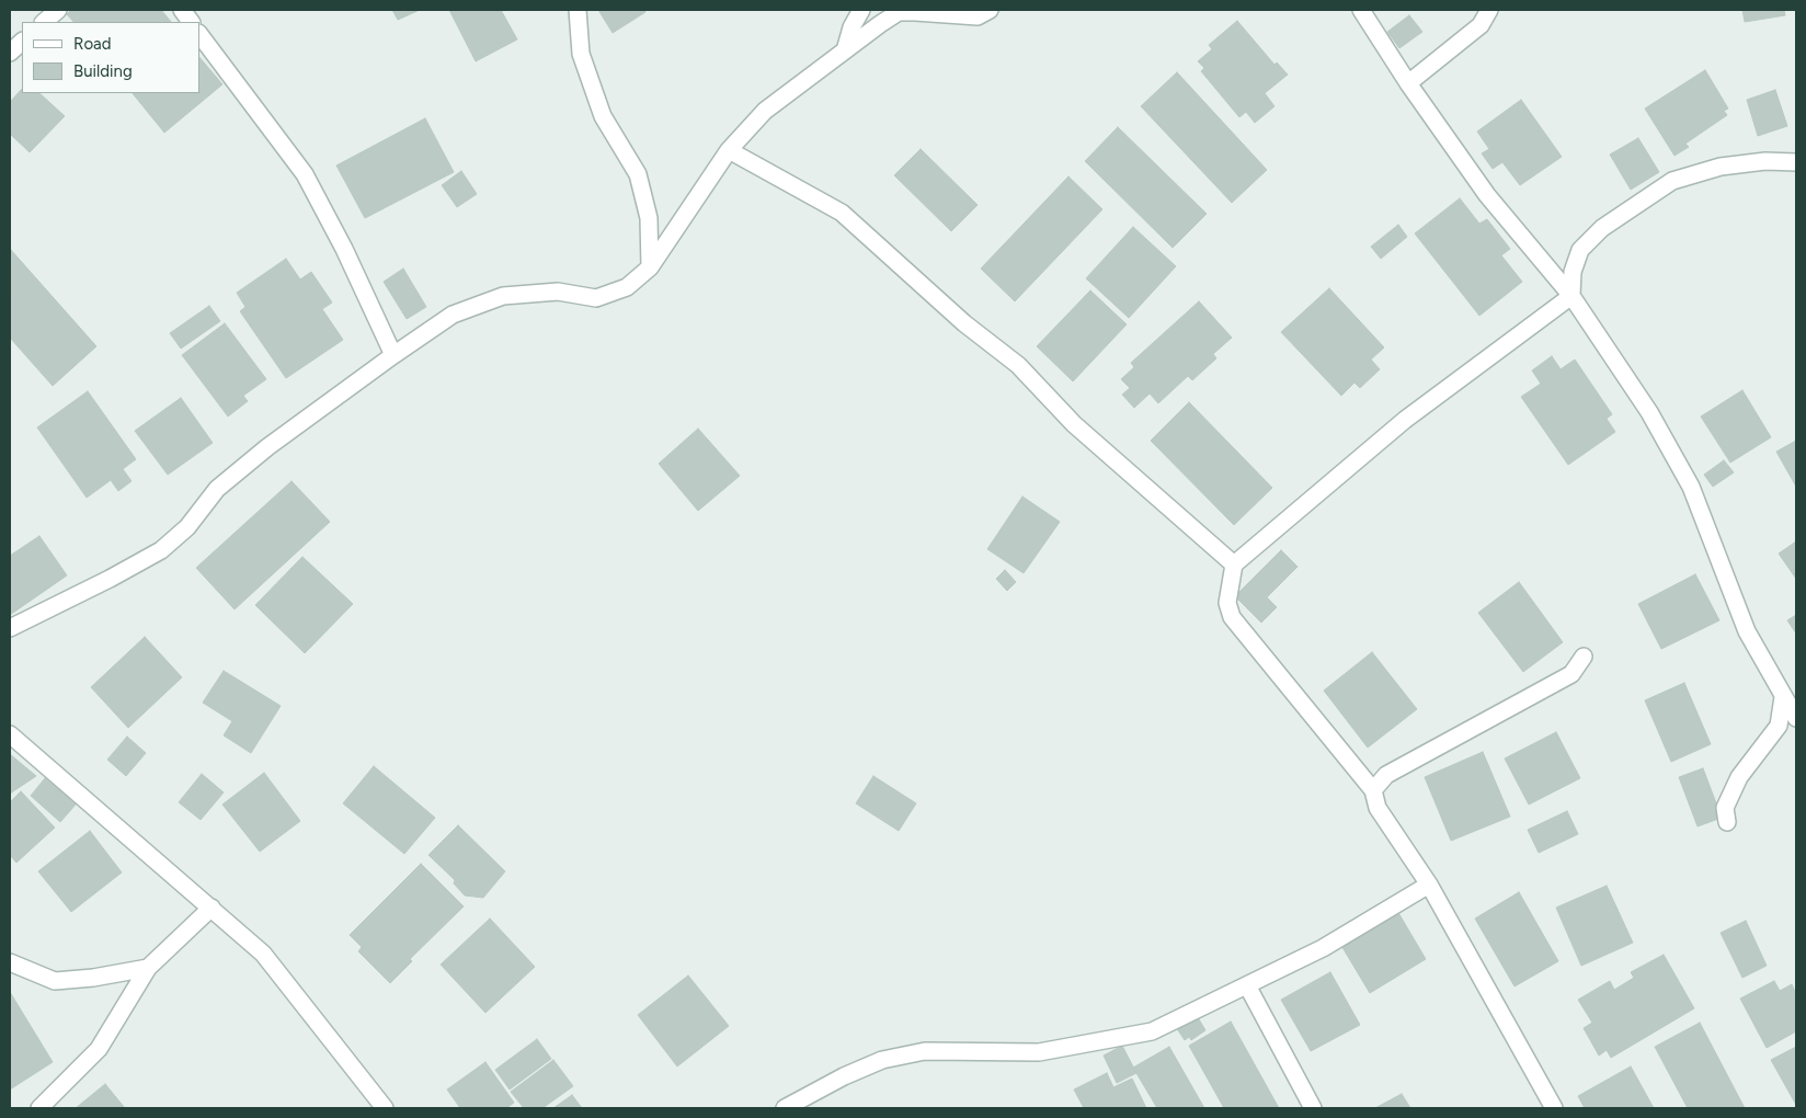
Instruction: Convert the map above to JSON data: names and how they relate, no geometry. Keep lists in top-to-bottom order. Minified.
{"legend":["Road","Building"]}
